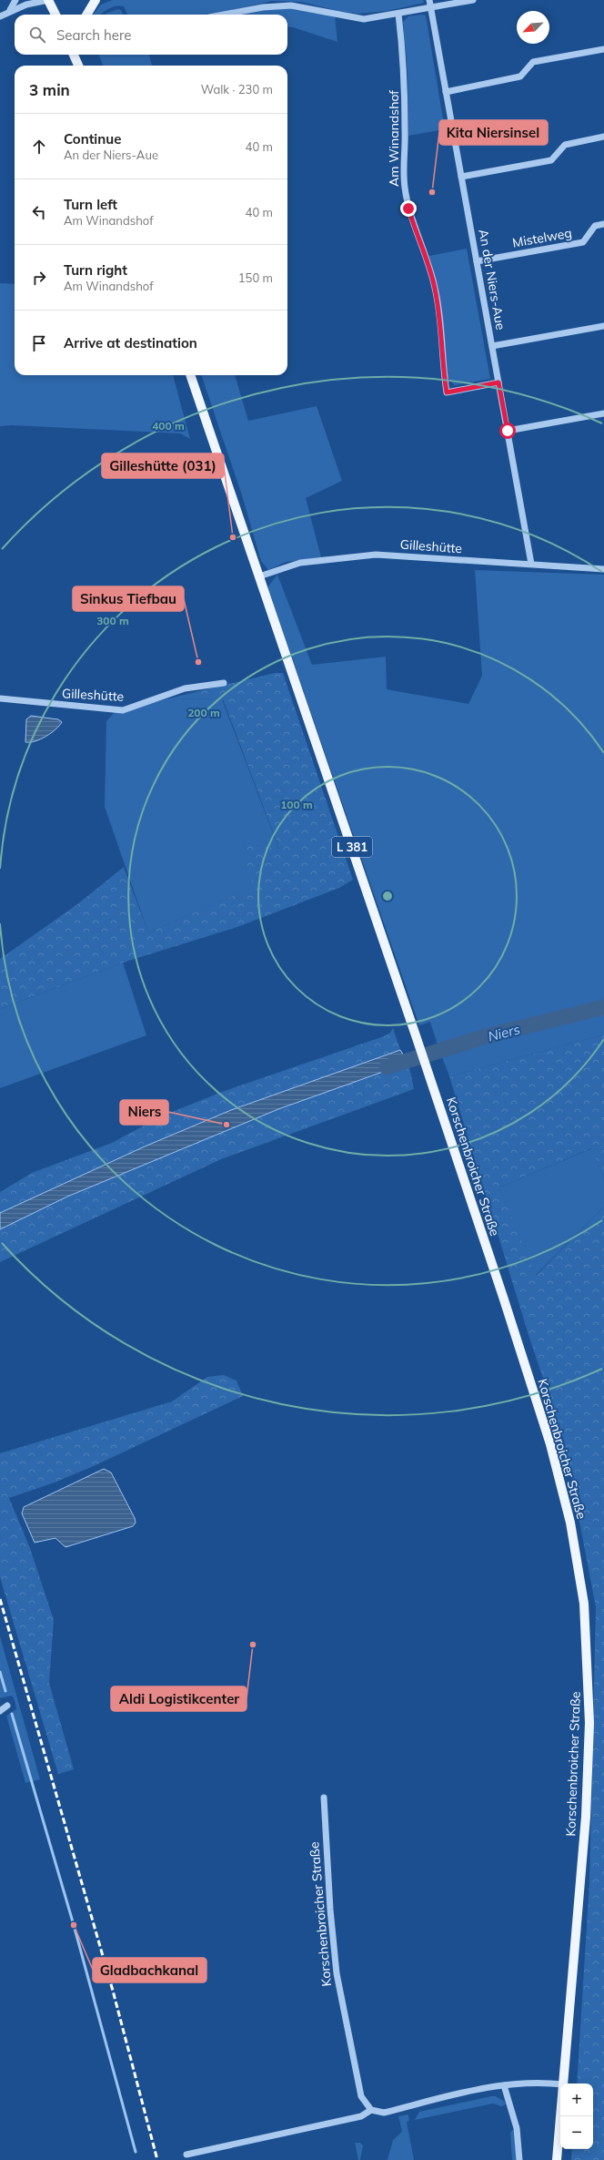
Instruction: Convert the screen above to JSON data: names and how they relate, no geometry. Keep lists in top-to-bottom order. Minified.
{"streets":{"main road":["L 381","Korschenbroicher Straße"],"street":["Am Winandshof","Mistelweg","An der Niers-Aue","Gilleshütte"]},"crossings":[["Am Winandshof","An der Niers-Aue"],["Mistelweg","An der Niers-Aue"],["An der Niers-Aue","Gilleshütte"],["Gilleshütte","L 381"],["Gilleshütte","Korschenbroicher Straße"],["L 381","Korschenbroicher Straße"]],"water":["Niers"],"places":["Kita Niersinsel","Gilleshütte (031)","Sinkus Tiefbau","Niers","Aldi Logistikcenter","Gladbachkanal"],"north":"bottom left","page":{"search":"Search here","heading":["3 min","Walk · 230 m"],"list":[["Continue","An der Niers-Aue","40 m"],["Turn left","Am Winandshof","40 m"],["Turn right","Am Winandshof","150 m"],"Arrive at destination"],"map_buttons":["+","−"]},"rings":["400 m","300 m","200 m","100 m"]}
